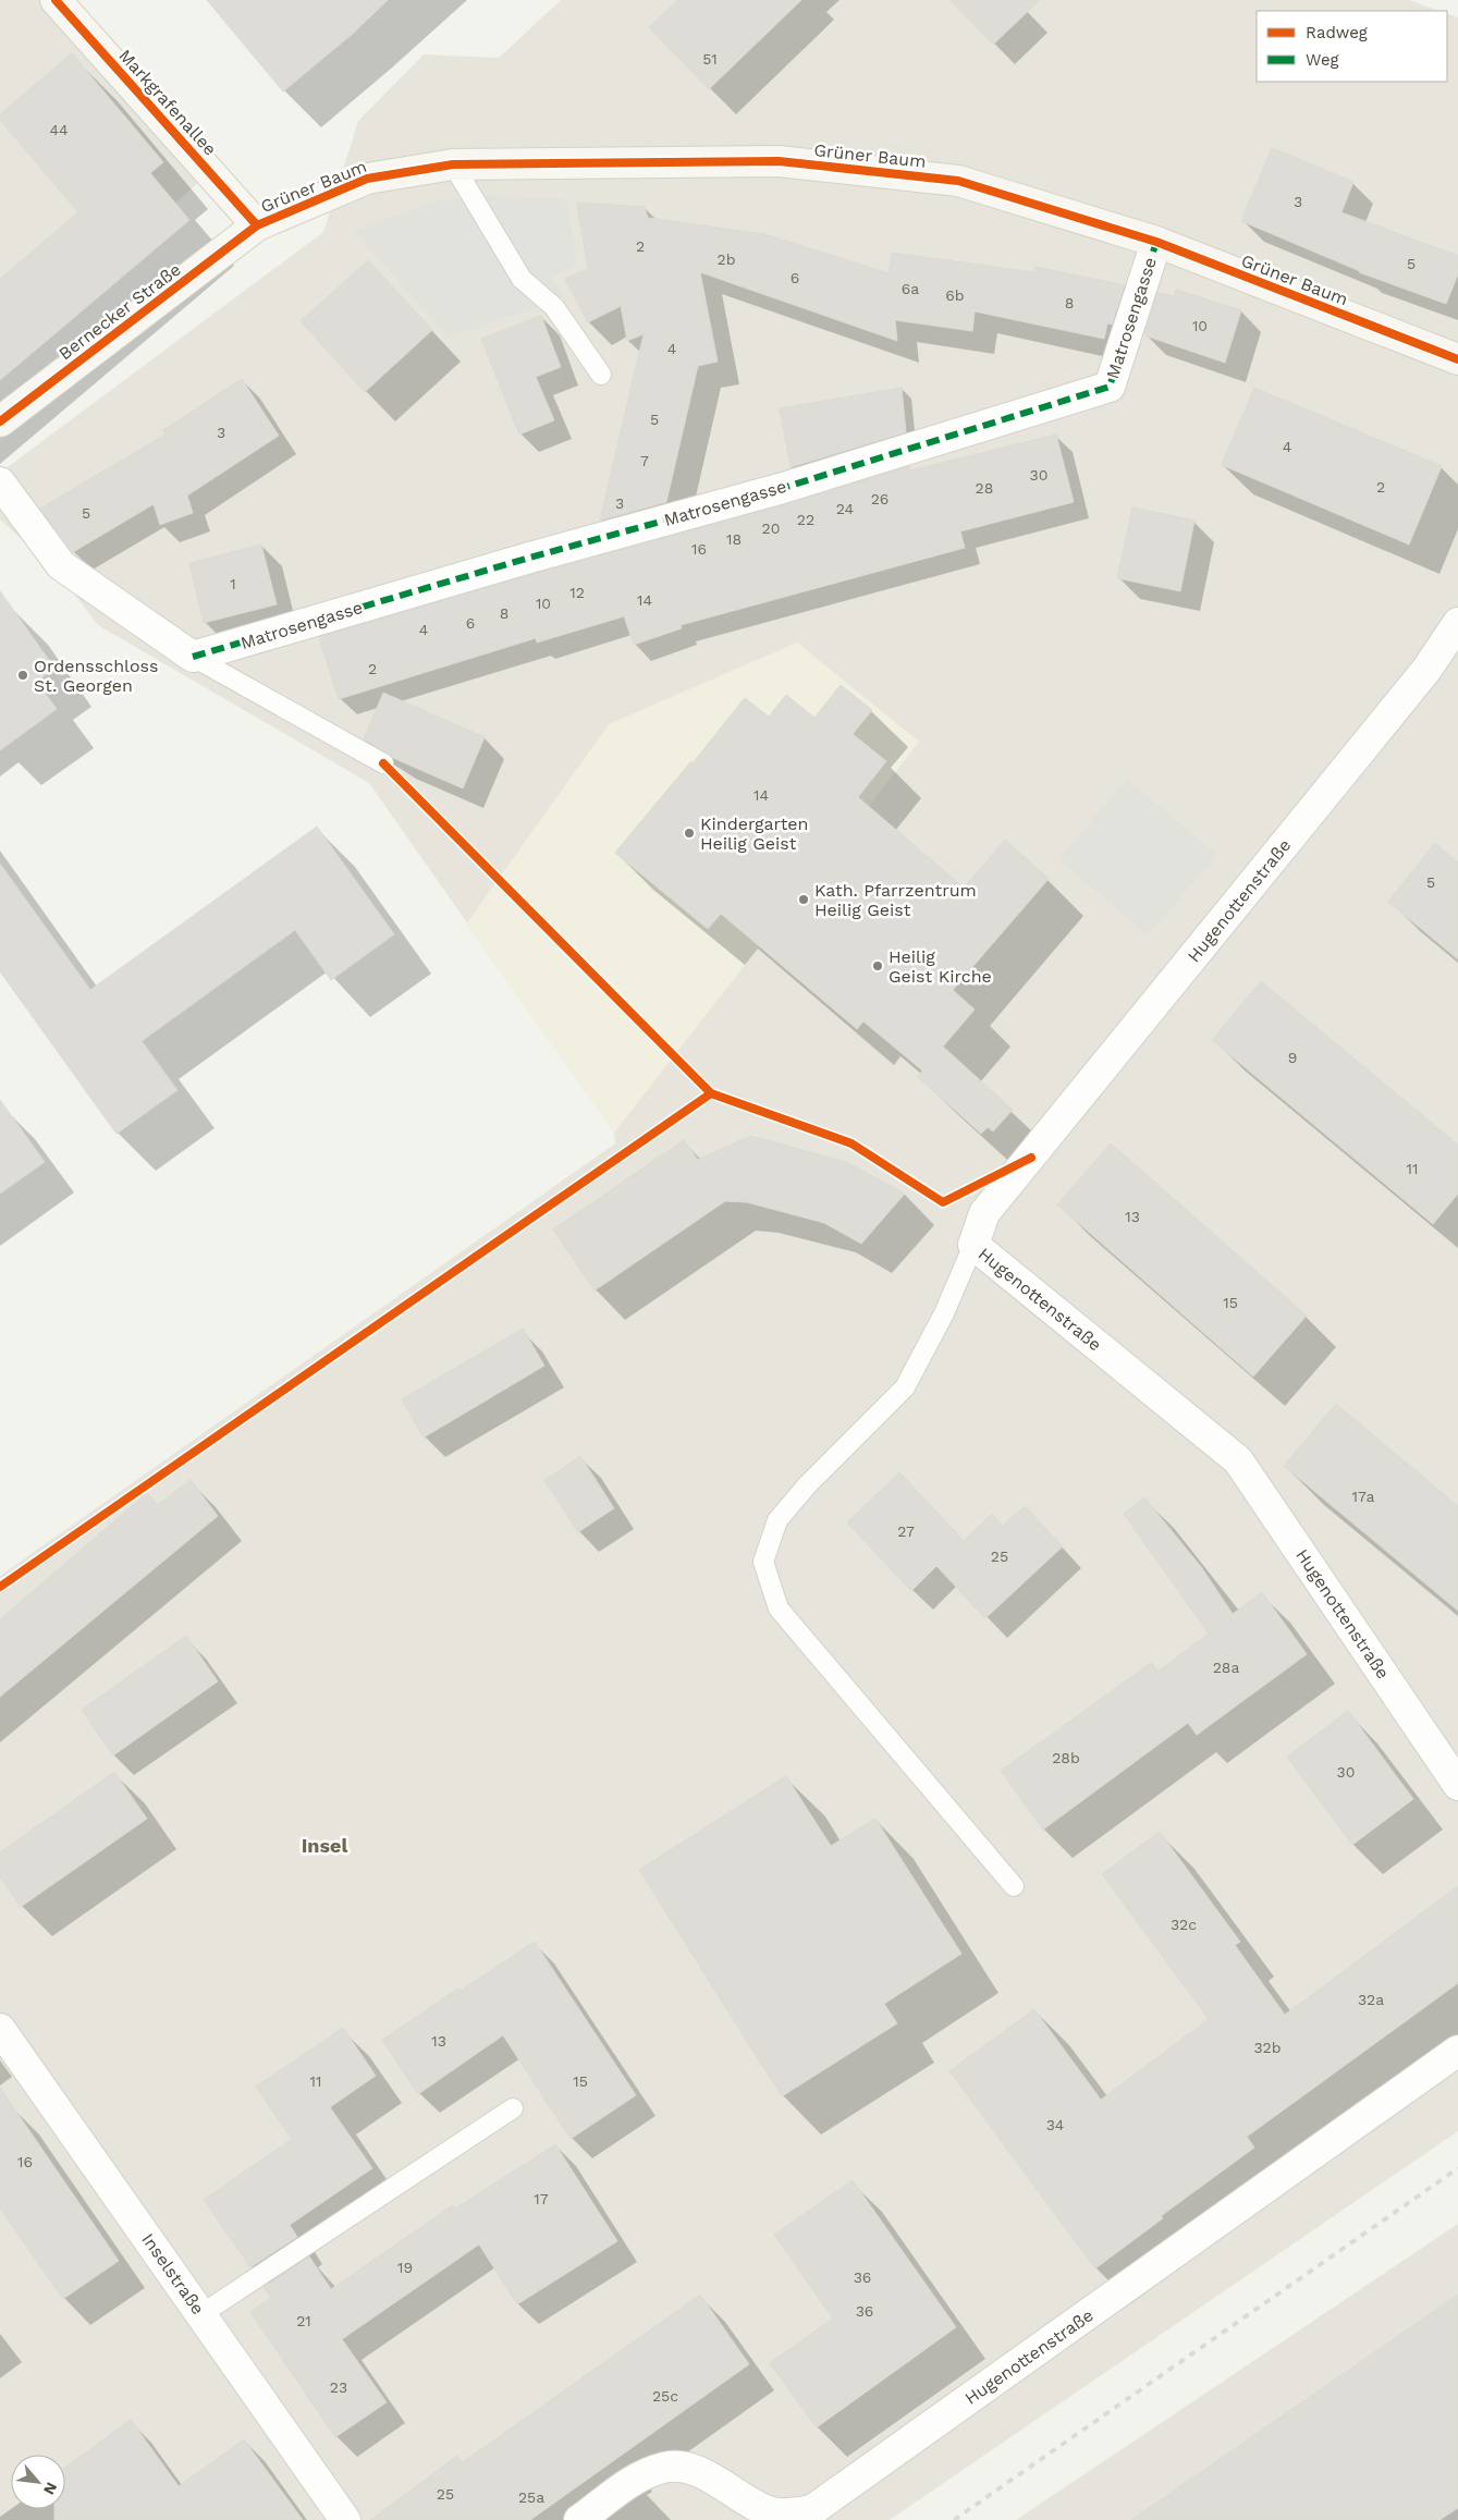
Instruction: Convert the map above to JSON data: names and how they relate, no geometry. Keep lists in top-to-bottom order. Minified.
{"streets":{"street":["Markgrafenallee","Grüner Baum","Bernecker Straße","Matrosengasse","Hugenottenstraße","Inselstraße"]},"crossings":[["Markgrafenallee","Grüner Baum"],["Markgrafenallee","Bernecker Straße"],["Grüner Baum","Bernecker Straße"],["Grüner Baum","Matrosengasse"]],"districts":["Insel"],"places":["Ordensschloss St. Georgen","Kindergarten Heilig Geist","Kath. Pfarrzentrum Heilig Geist","Heilig Geist Kirche"],"house_numbers":["51","44","3","2","2b","5","6","6a","6b","8","10","4","5","3","4","7","30","2","28","26","3","24","5","22","20","18","16","1","12","14","10","8","6","4","2","14","5","9","11","13","15","17a","27","25","28a","28b","30","32c","32a","13","32b","11","15","34","16","17","19","36","36","21","23","25c","25","25a"],"legend":["Radweg","Weg"],"north":"bottom right"}
